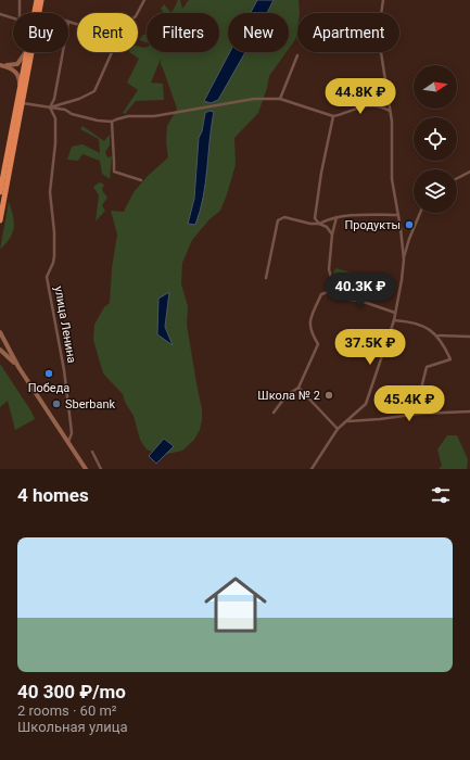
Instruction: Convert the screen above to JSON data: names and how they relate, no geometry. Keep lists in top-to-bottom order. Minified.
{"streets":{"street":["улица Ленина"]},"places":["Продукты","Победа","Школа № 2","Sberbank"],"north":"right","page":{"chip":["Buy","Rent","Filters","New","Apartment"],"price":["44.8K ₽","40.3K ₽","37.5K ₽","45.4K ₽"],"heading":"4 homes","list":[{"name":"40 300 ₽/mo","note":"2 rooms · 60 m² · Школьная улица"}]}}
